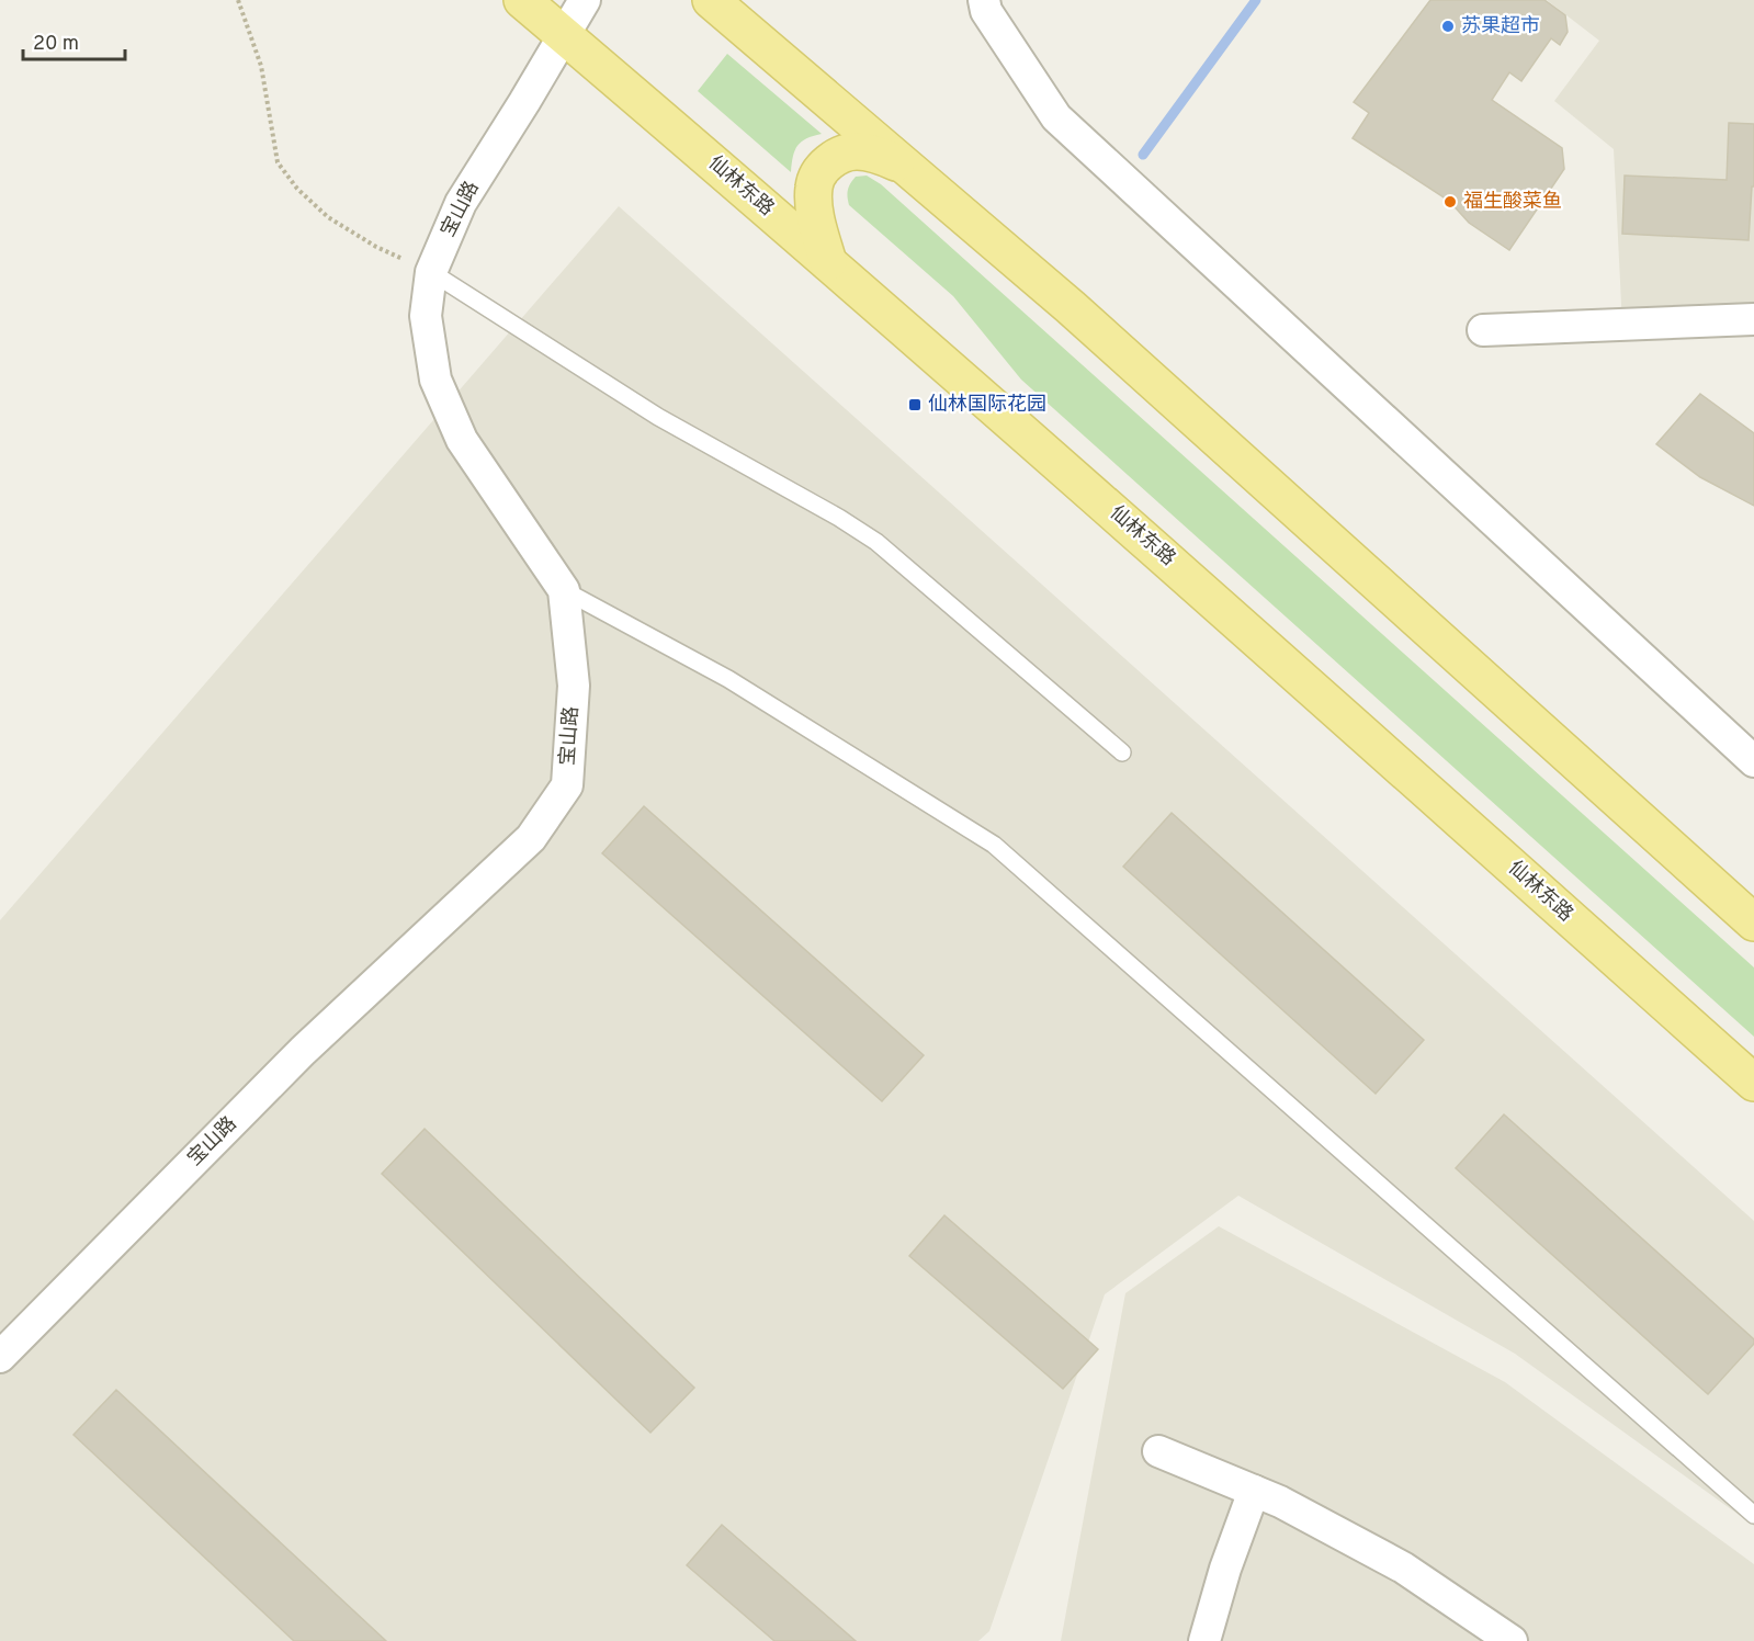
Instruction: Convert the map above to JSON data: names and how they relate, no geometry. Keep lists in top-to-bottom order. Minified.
{"streets":{"main road":["仙林东路"],"street":["宝山路"]},"crossings":[["仙林东路","宝山路"]],"places":{"other":["苏果超市","福生酸菜鱼"],"transit":["仙林国际花园"]},"scale_bar":"20 m"}
